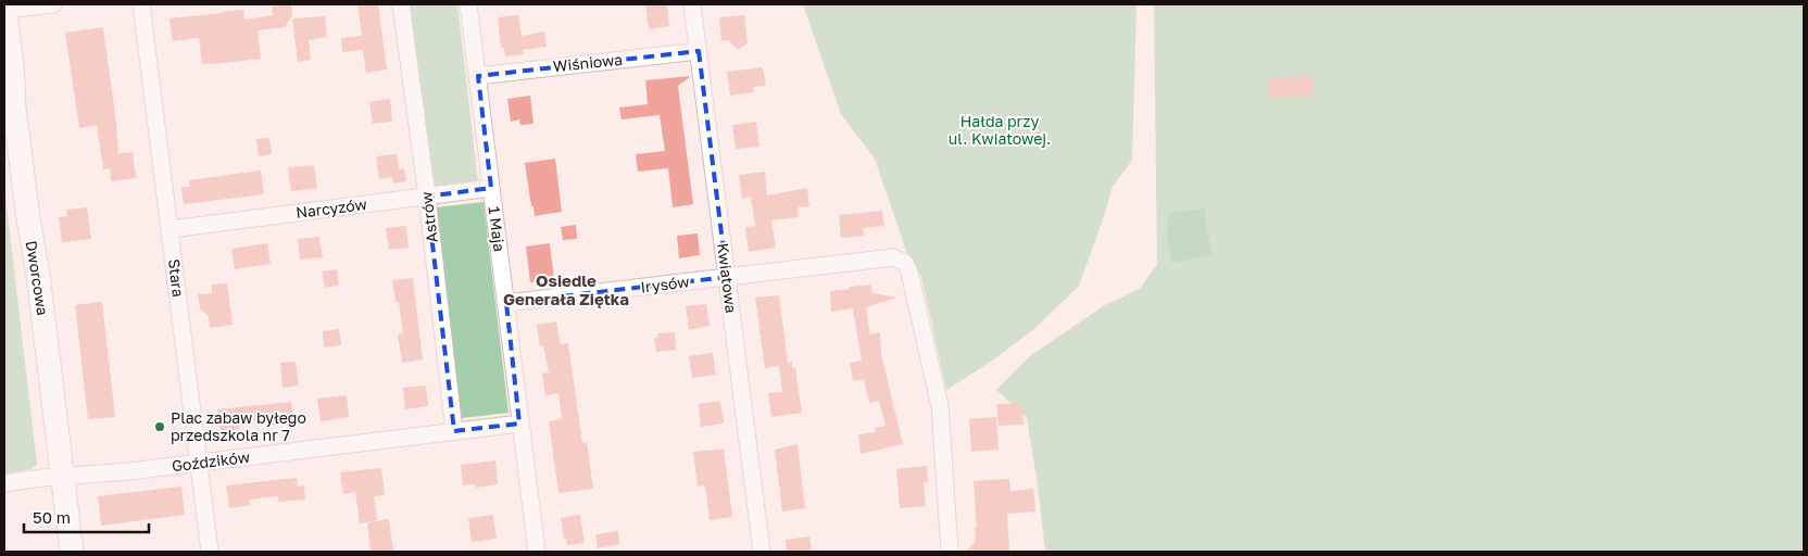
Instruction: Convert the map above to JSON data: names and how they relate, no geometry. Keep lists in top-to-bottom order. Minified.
{"streets":{"street":["Wiśniowa","Narcyzów","Astrów","1 Maja","Dworcowa","Stara","Kwiatowa","Irysów","Goździków"]},"crossings":[["Wiśniowa","1 Maja"],["Wiśniowa","Kwiatowa"],["Narcyzów","Astrów"],["Narcyzów","1 Maja"],["Narcyzów","Stara"],["Astrów","Goździków"],["1 Maja","Irysów"],["1 Maja","Goździków"],["Dworcowa","Goździków"],["Stara","Goździków"],["Kwiatowa","Irysów"]],"districts":["Osiedle Generała Ziętka"],"parks":["Hałda przy ul. Kwiatowej."],"places":["Plac zabaw byłego przedszkola nr 7"],"scale_bar":"50 m"}
